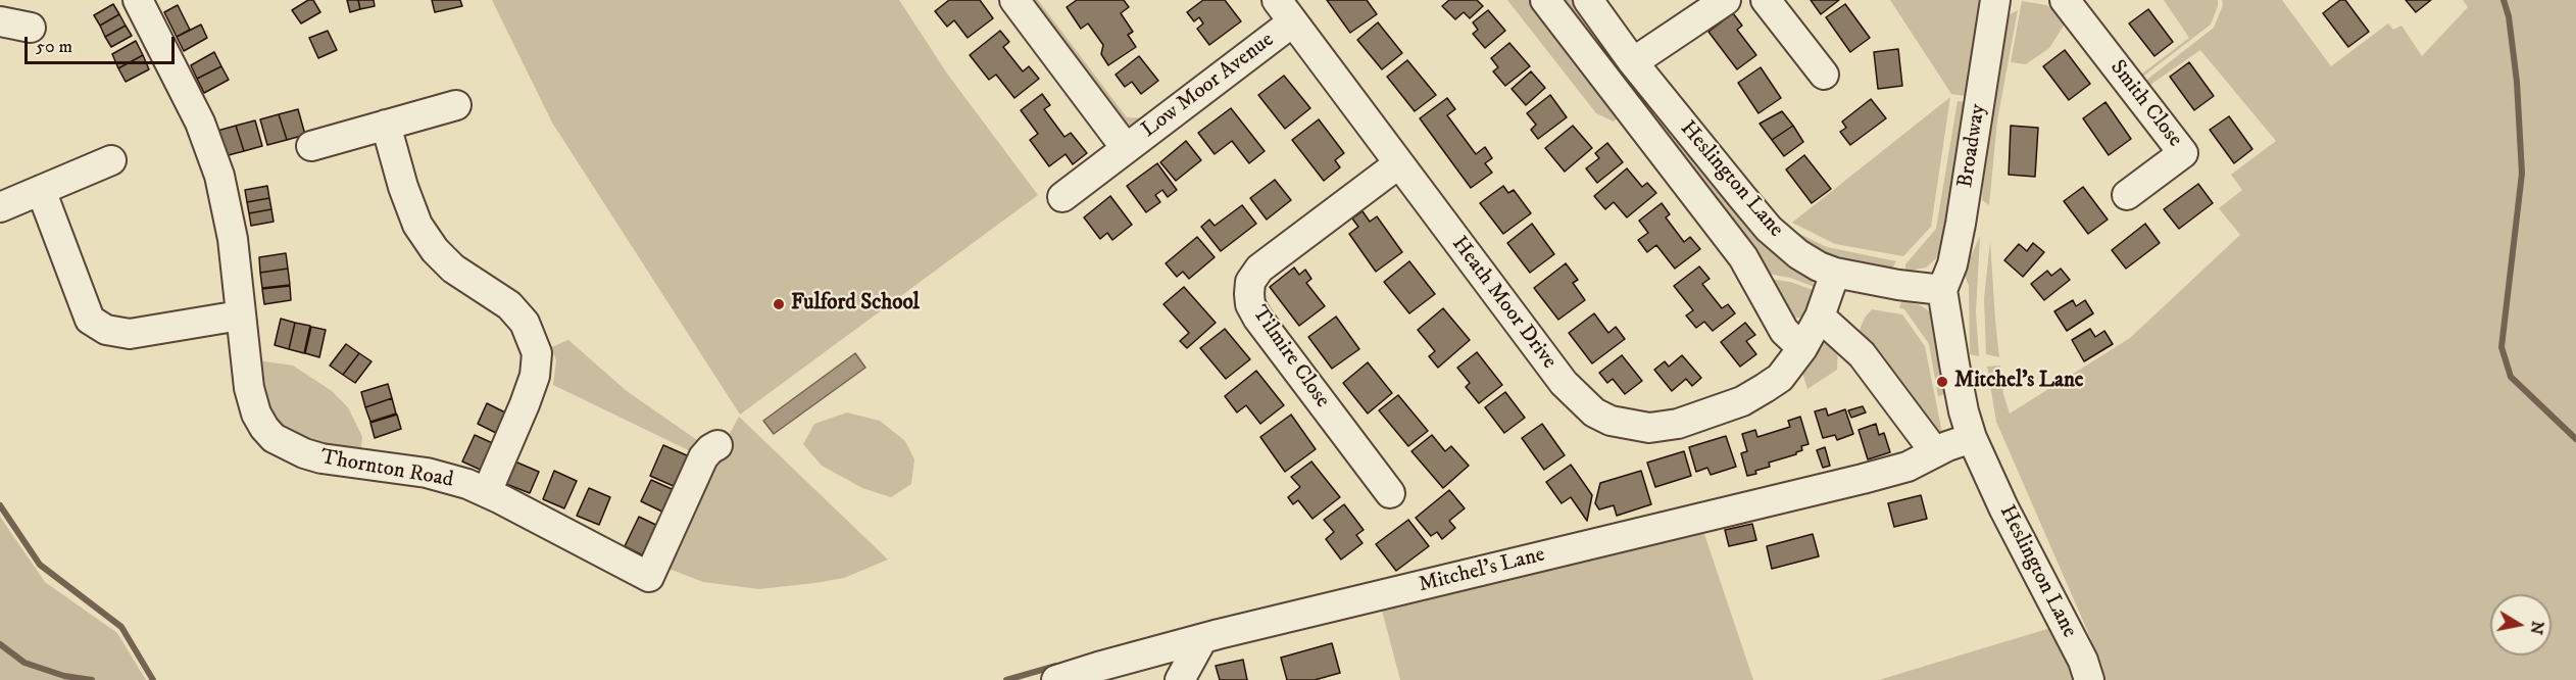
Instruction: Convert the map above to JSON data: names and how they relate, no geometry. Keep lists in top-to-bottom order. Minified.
{"streets":{"street":["Low Moor Avenue","Smith Close","Broadway","Heslington Lane","Heath Moor Drive","Tilmire Close","Thornton Road","Mitchel's Lane"]},"crossings":[["Low Moor Avenue","Heath Moor Drive"],["Broadway","Heslington Lane"],["Heslington Lane","Heath Moor Drive"],["Heslington Lane","Mitchel's Lane"],["Heath Moor Drive","Tilmire Close"]],"places":["Fulford School","Mitchel's Lane"],"scale_bar":"50 m","north":"right"}
